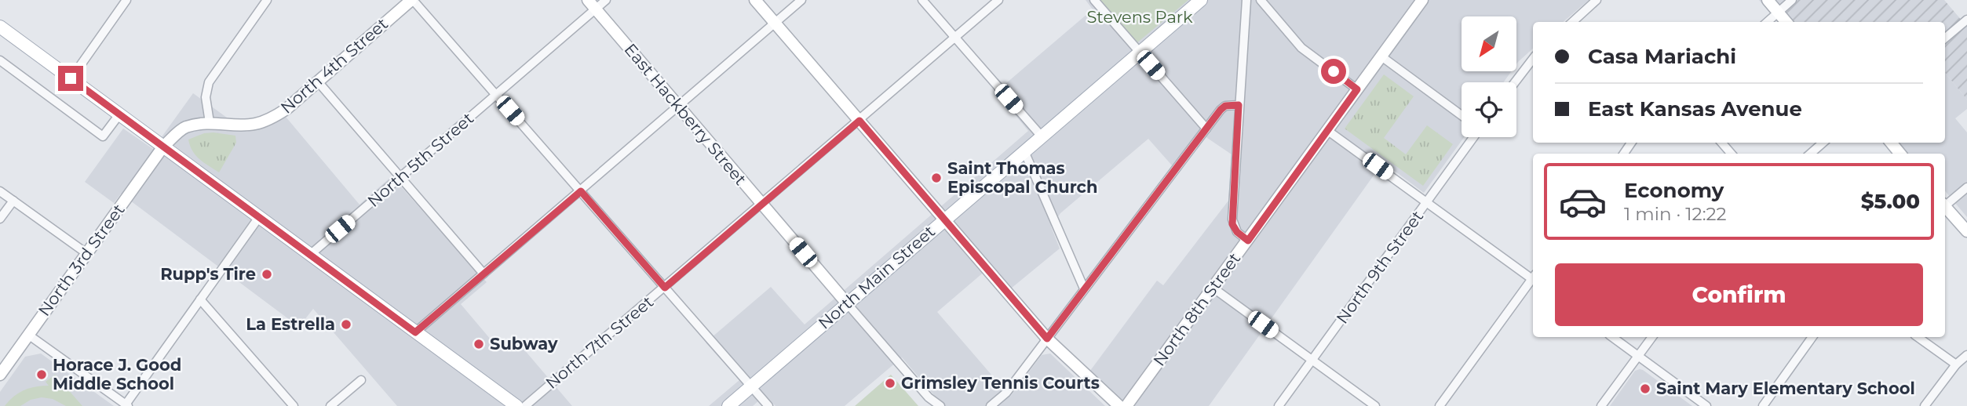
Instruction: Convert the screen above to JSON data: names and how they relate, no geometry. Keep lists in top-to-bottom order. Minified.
{"streets":{"main road":["North 4th Street","East Hackberry Street","North 3rd Street","North Main Street","North 8th Street"],"street":["North 5th Street","North 9th Street","North 7th Street"]},"crossings":[["North 4th Street","North 3rd Street"],["East Hackberry Street","North 5th Street"],["East Hackberry Street","North Main Street"],["East Hackberry Street","North 7th Street"]],"parks":["Stevens Park"],"places":["Saint Thomas Episcopal Church","Rupp's Tire","La Estrella","Subway","Horace J. Good Middle School","Grimsley Tennis Courts","Saint Mary Elementary School"],"north":"bottom left","page":{"banner":["Casa Mariachi","East Kansas Avenue"],"list":[{"name":"Economy","note":"1 min · 12:22","value":"$5.00"}],"buttons":"Confirm"}}
